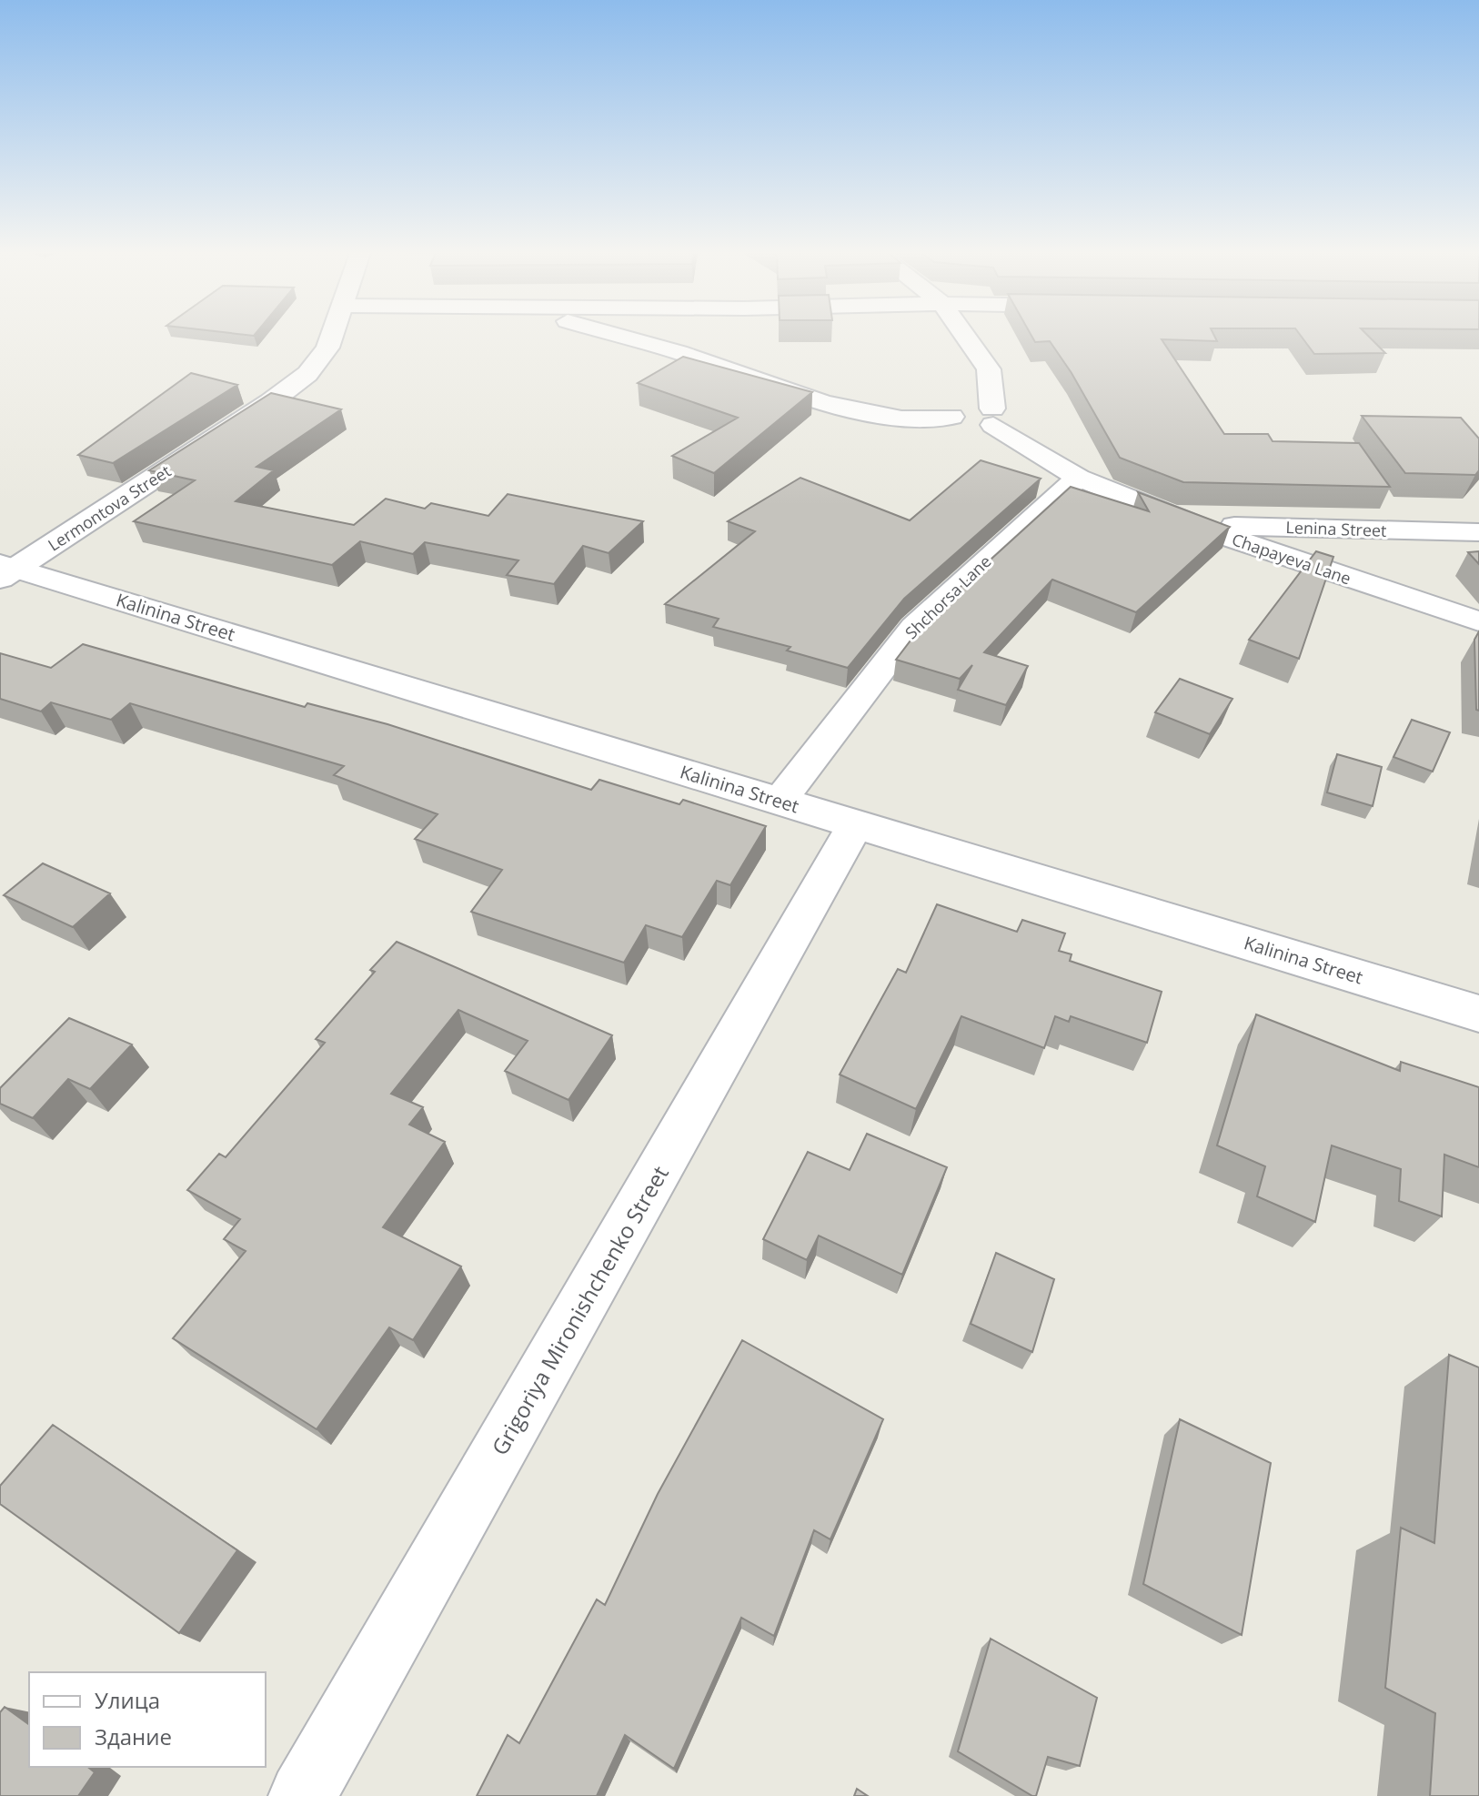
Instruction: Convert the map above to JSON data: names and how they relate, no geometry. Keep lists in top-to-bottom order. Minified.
{"streets":{"street":["Lermontova Street","Lenina Street","Chapayeva Lane","Shchorsa Lane","Kalinina Street","Grigoriya Mironishchenko Street"]},"crossings":[["Lermontova Street","Kalinina Street"],["Lenina Street","Chapayeva Lane"],["Chapayeva Lane","Shchorsa Lane"],["Shchorsa Lane","Kalinina Street"],["Kalinina Street","Grigoriya Mironishchenko Street"]],"legend":["Улица","Здание"]}
